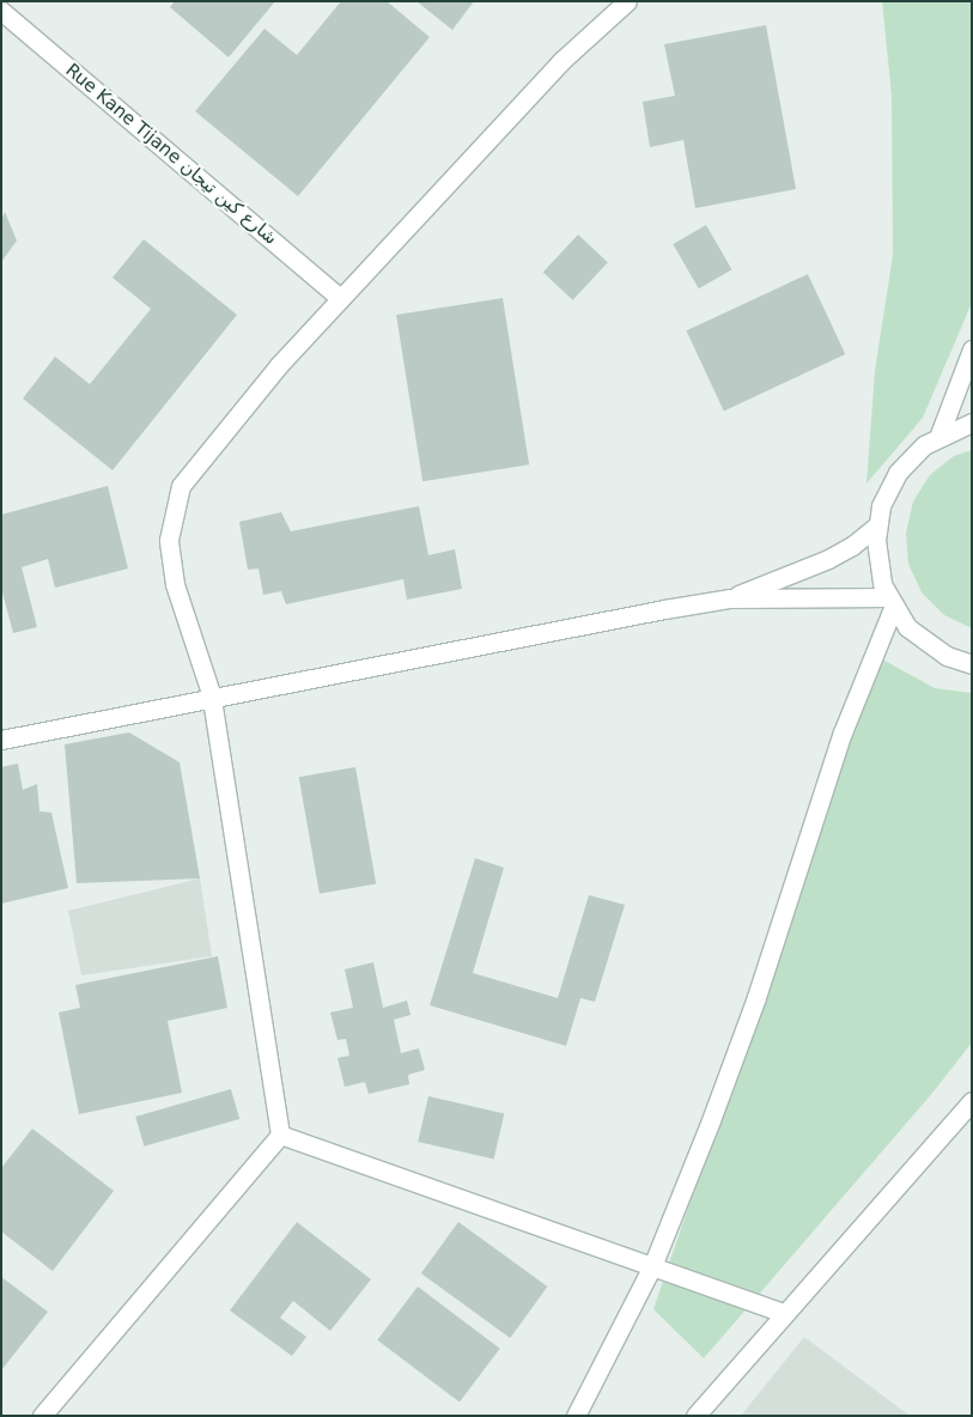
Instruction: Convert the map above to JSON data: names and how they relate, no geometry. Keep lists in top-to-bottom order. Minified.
{"streets":{"street":["Rue Kane Tijane شارع كين تيجان"]}}
